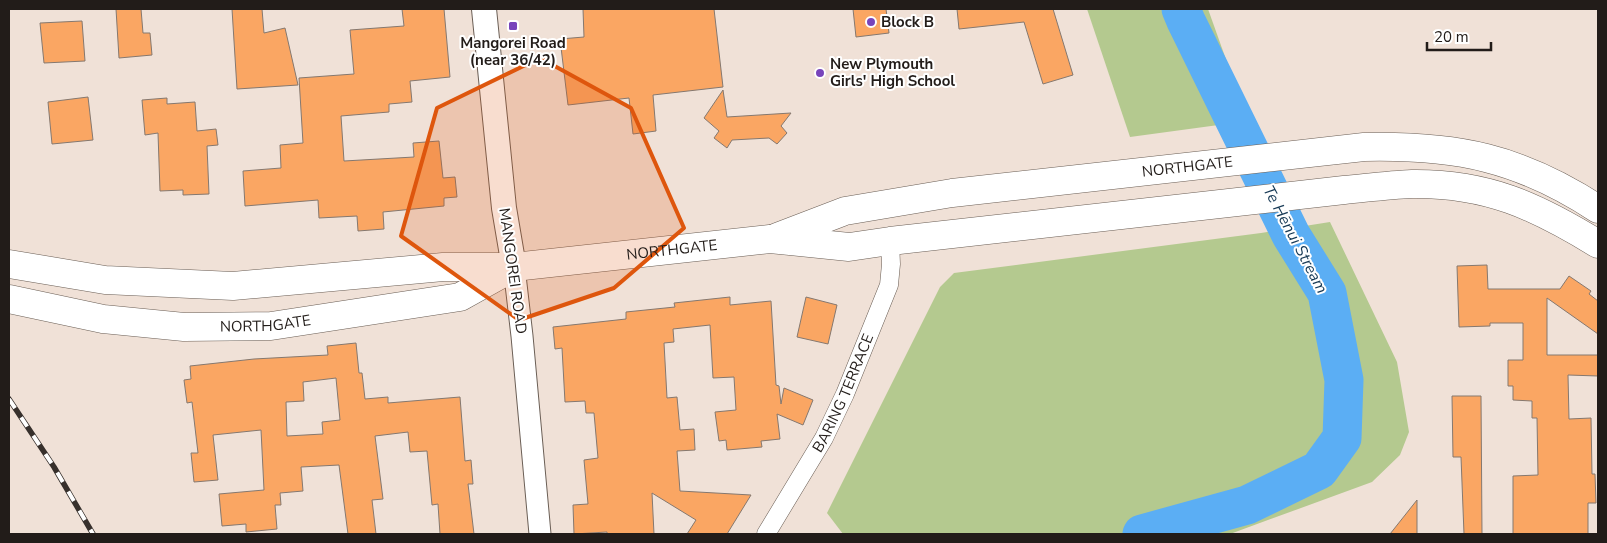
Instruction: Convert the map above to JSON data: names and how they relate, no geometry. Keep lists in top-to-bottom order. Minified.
{"streets":{"highway":["NORTHGATE"],"main road":["MANGOREI ROAD"],"street":["BARING TERRACE"]},"crossings":[["NORTHGATE","MANGOREI ROAD"],["NORTHGATE","BARING TERRACE"]],"water":["Te Hēnui Stream"],"places":{"other":["Block B","New Plymouth Girls' High School"],"transit":["Mangorei Road (near 36/42)"]},"scale_bar":"20 m"}
